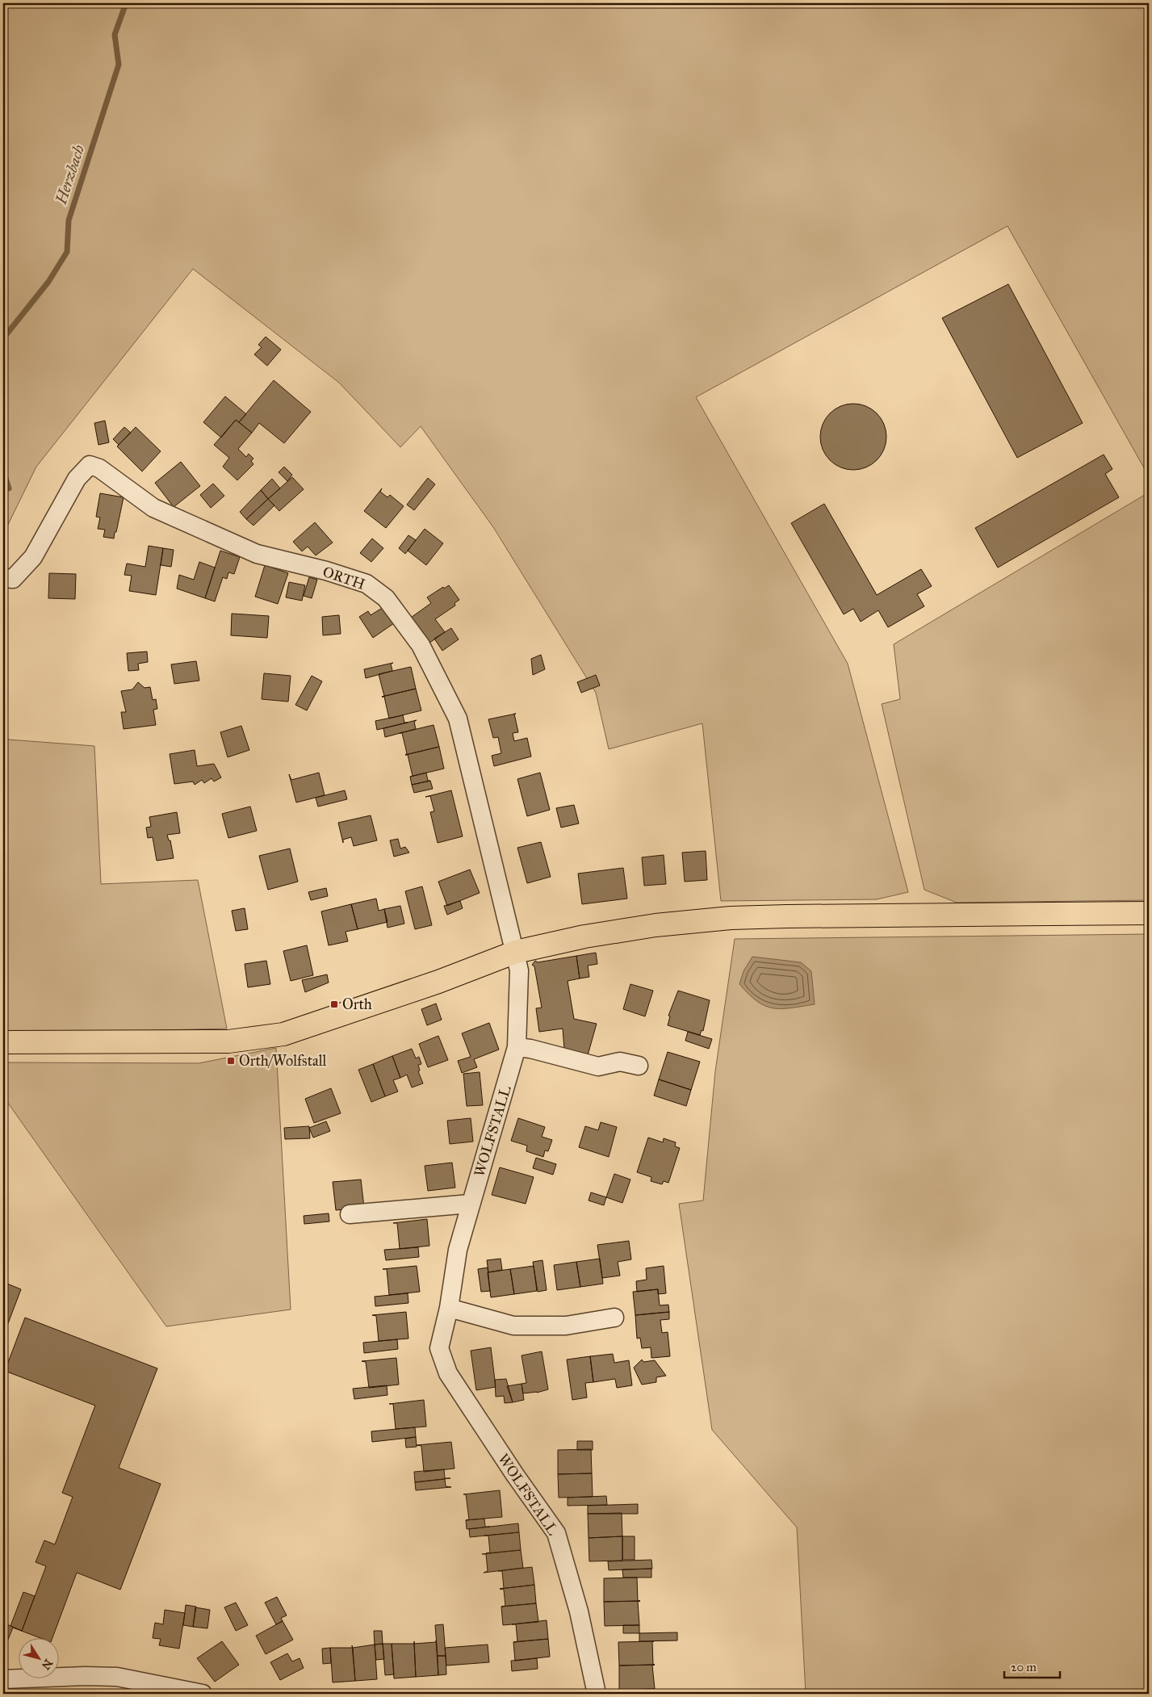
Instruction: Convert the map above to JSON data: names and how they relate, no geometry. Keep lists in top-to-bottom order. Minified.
{"streets":{"street":["ORTH","WOLFSTALL"]},"crossings":[["ORTH","WOLFSTALL"]],"water":["Herzbach"],"places":{"transit":["Orth","Orth/Wolfstall"]},"scale_bar":"20 m","north":"bottom right"}
